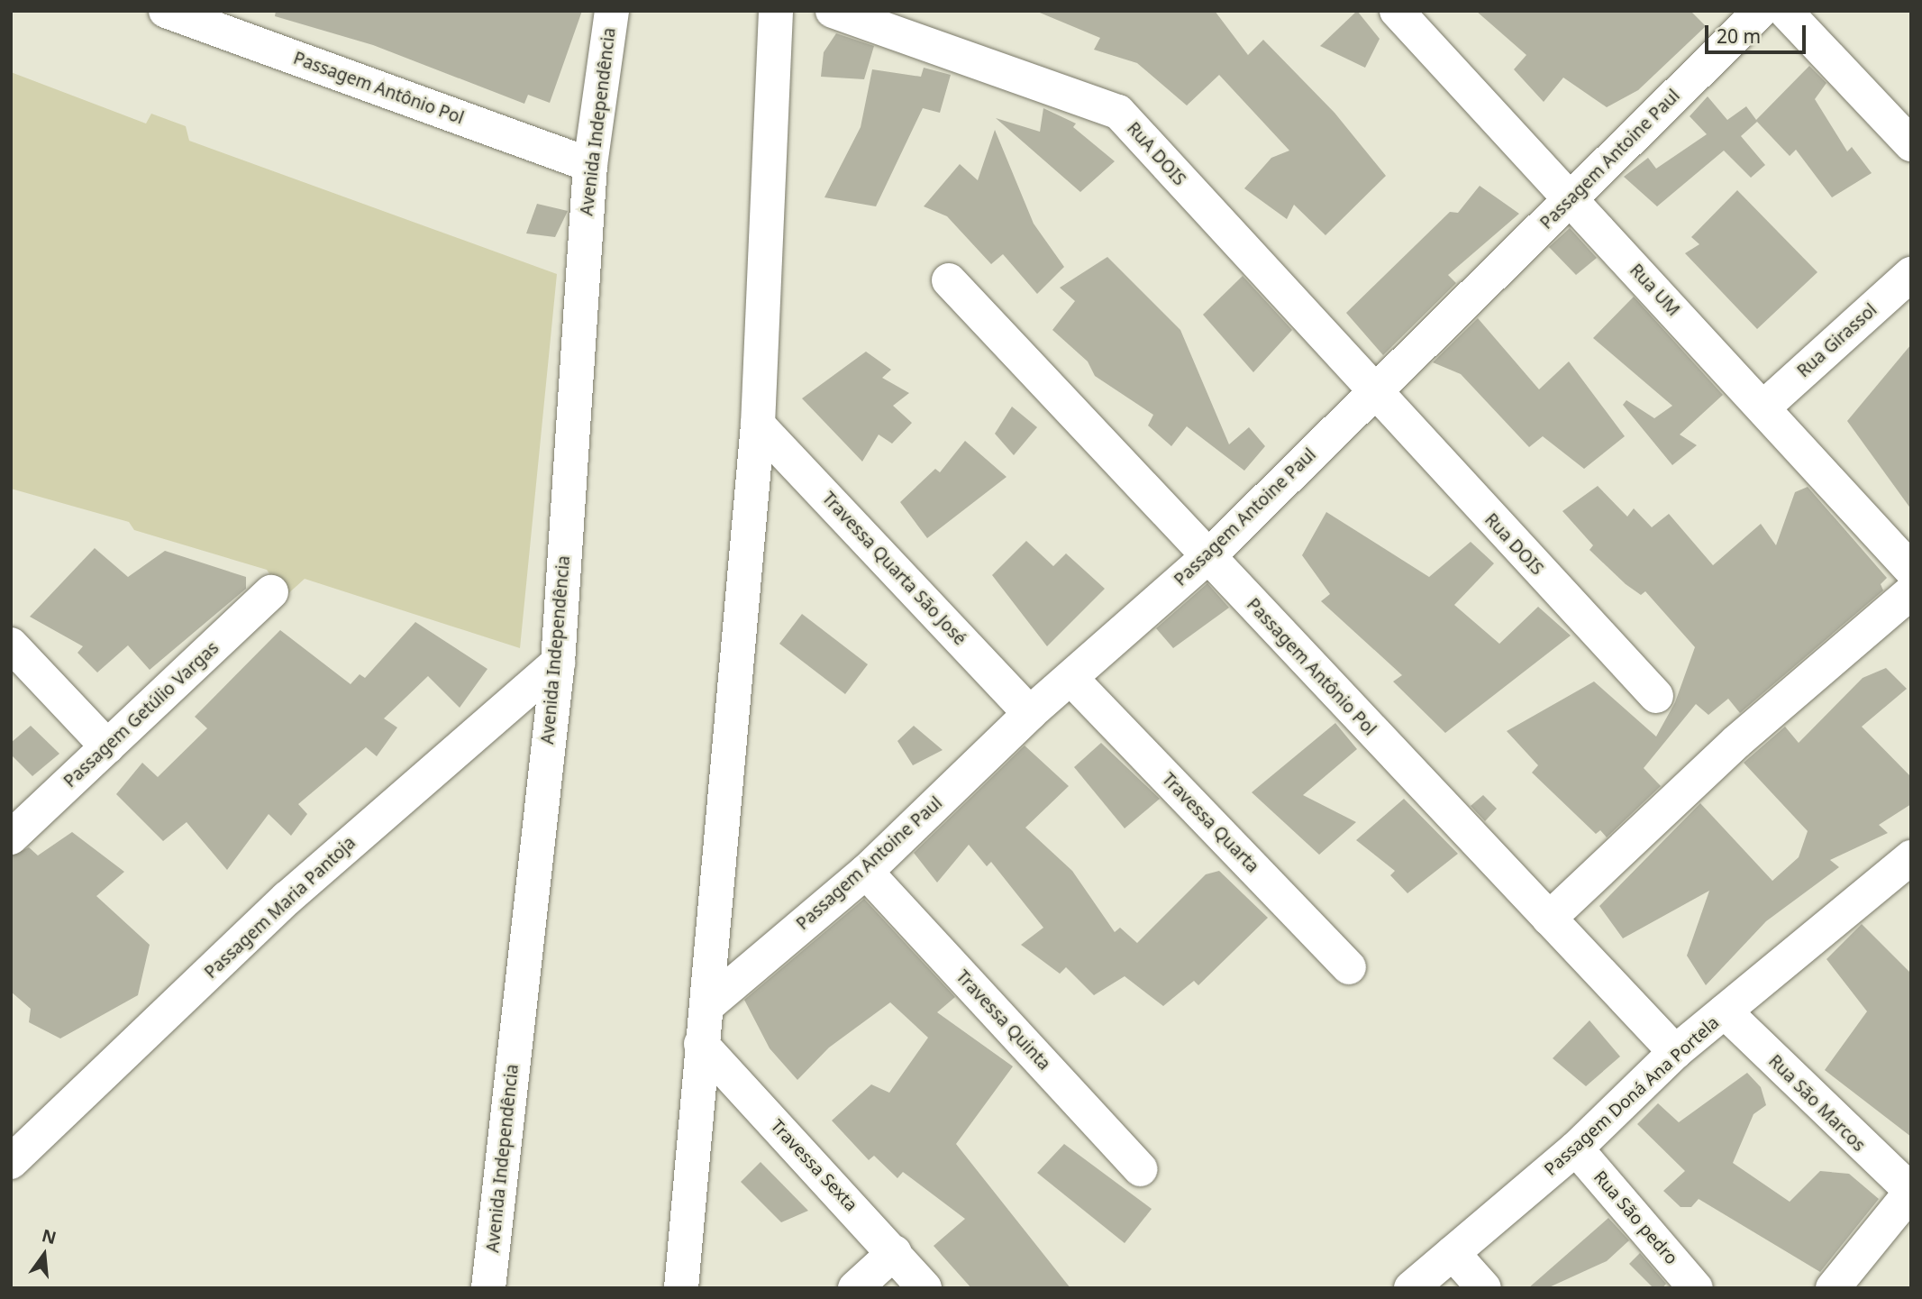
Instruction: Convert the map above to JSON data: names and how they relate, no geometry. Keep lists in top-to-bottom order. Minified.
{"streets":{"street":["Passagem Antônio Pol","Avenida Independência","RuA DOIS","Passagem Antoine Paul","Rua UM","Rua Girassol","Rua DOIS","Travessa Quarta São José","Passagem Getúlio Vargas","Travessa Quarta","Passagem Maria Pantoja","Travessa Quinta","Passagem Doná Ana Portela","Rua São Marcos","Travessa Sexta","Rua São pedro"]},"crossings":[["Passagem Antônio Pol","Avenida Independência"],["Passagem Antônio Pol","Passagem Antoine Paul"],["Passagem Antônio Pol","Passagem Doná Ana Portela"],["Avenida Independência","Passagem Maria Pantoja"],["RuA DOIS","Passagem Antoine Paul"],["RuA DOIS","Rua DOIS"],["Passagem Antoine Paul","Rua UM"],["Passagem Antoine Paul","Rua DOIS"],["Passagem Antoine Paul","Travessa Quarta São José"],["Passagem Antoine Paul","Travessa Quarta"],["Passagem Antoine Paul","Travessa Quinta"],["Rua UM","Rua Girassol"],["Passagem Doná Ana Portela","Rua São Marcos"],["Passagem Doná Ana Portela","Rua São pedro"]],"scale_bar":"20 m","north":"top"}
